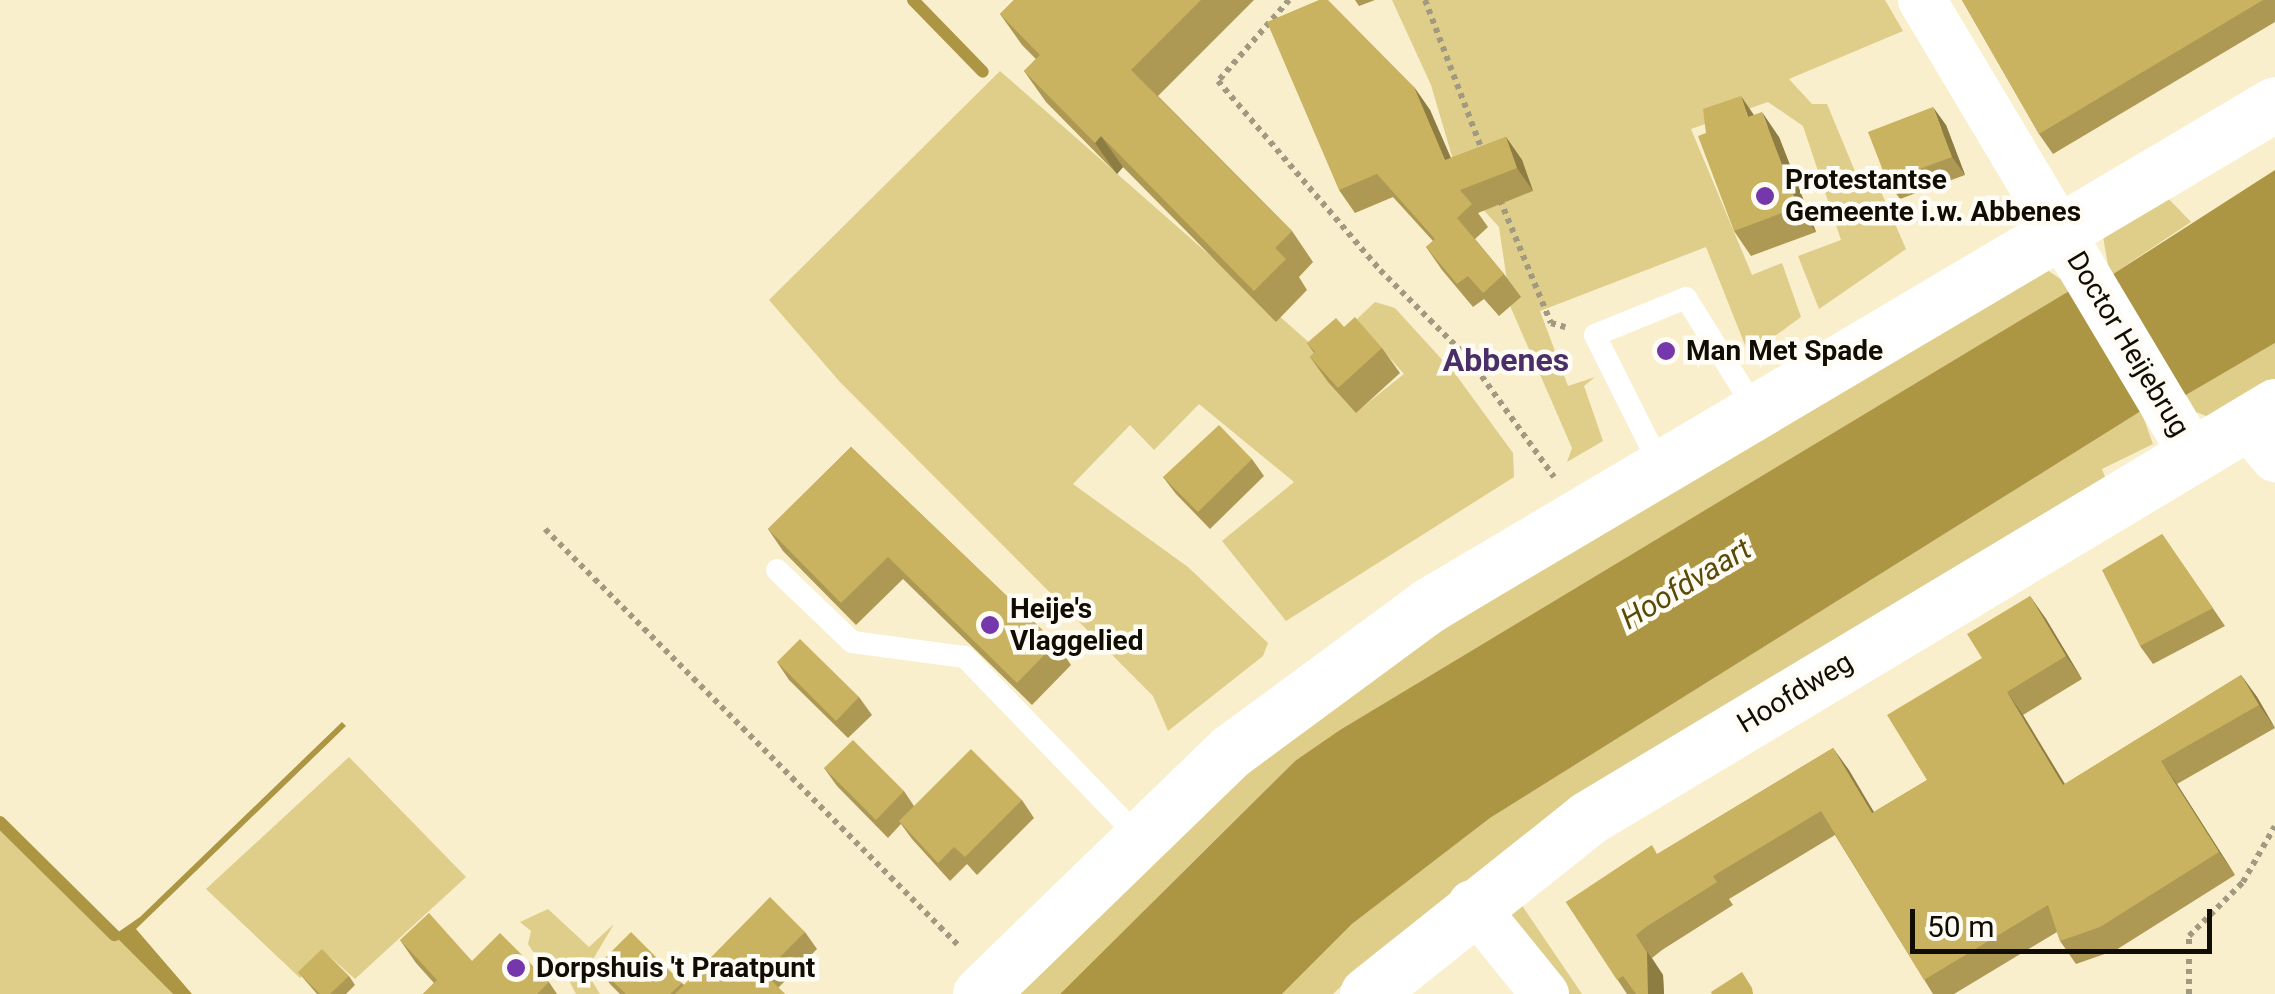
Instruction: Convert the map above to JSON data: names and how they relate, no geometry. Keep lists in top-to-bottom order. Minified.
{"streets":{"main road":["Hoofdweg"],"street":["Doctor Heijebrug"]},"crossings":[["Doctor Heijebrug","Hoofdweg"]],"districts":["Abbenes"],"water":["Hoofdvaart"],"places":["Protestantse Gemeente i.w. Abbenes","Man Met Spade","Heije's Vlaggelied","Dorpshuis 't Praatpunt"],"scale_bar":"50 m"}
